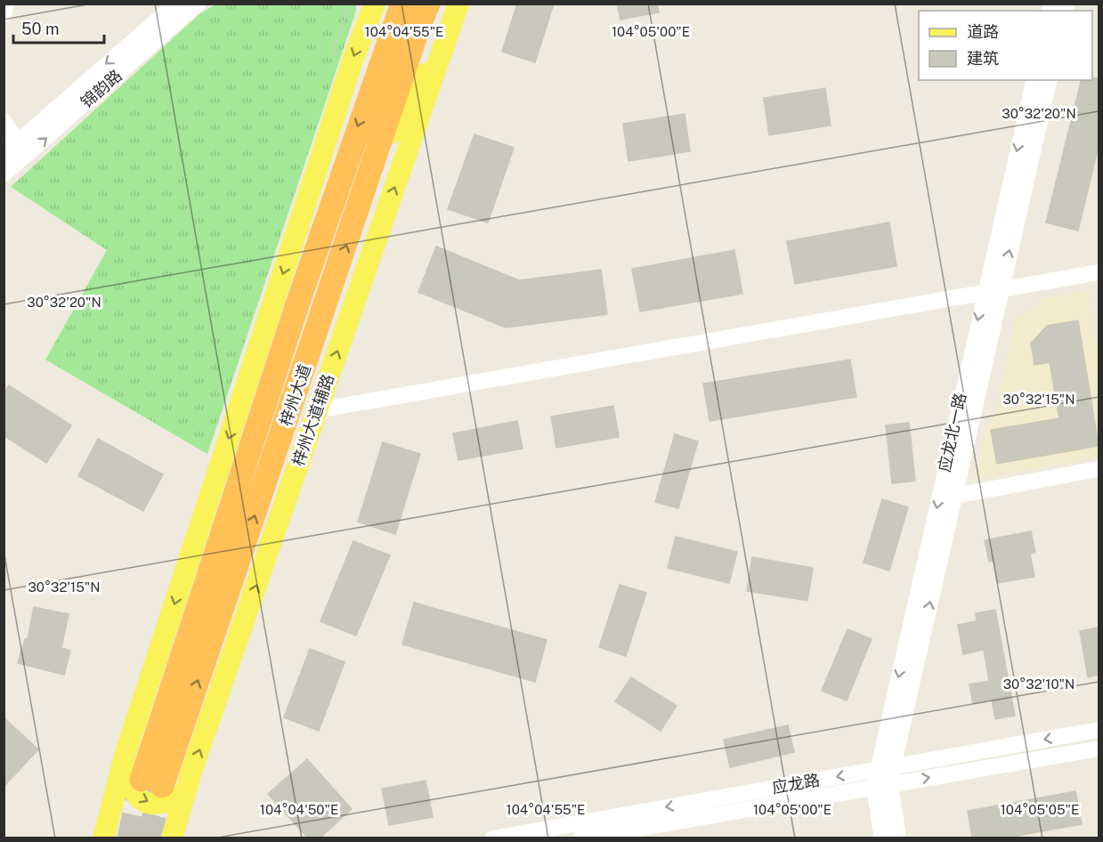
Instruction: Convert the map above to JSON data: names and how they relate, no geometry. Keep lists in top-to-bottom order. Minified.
{"streets":{"highway":["梓州大道"],"main road":["梓州大道辅路"],"street":["锦韵路","应龙北一路","应龙路"]},"crossings":[["应龙北一路","应龙路"]],"legend":["道路","建筑"],"scale_bar":"50 m","coordinates":["104°04'55\"E","104°05'00\"E","30°32'20\"N","30°32'15\"N","30°32'10\"N","104°04'50\"E","104°05'05\"E"]}
